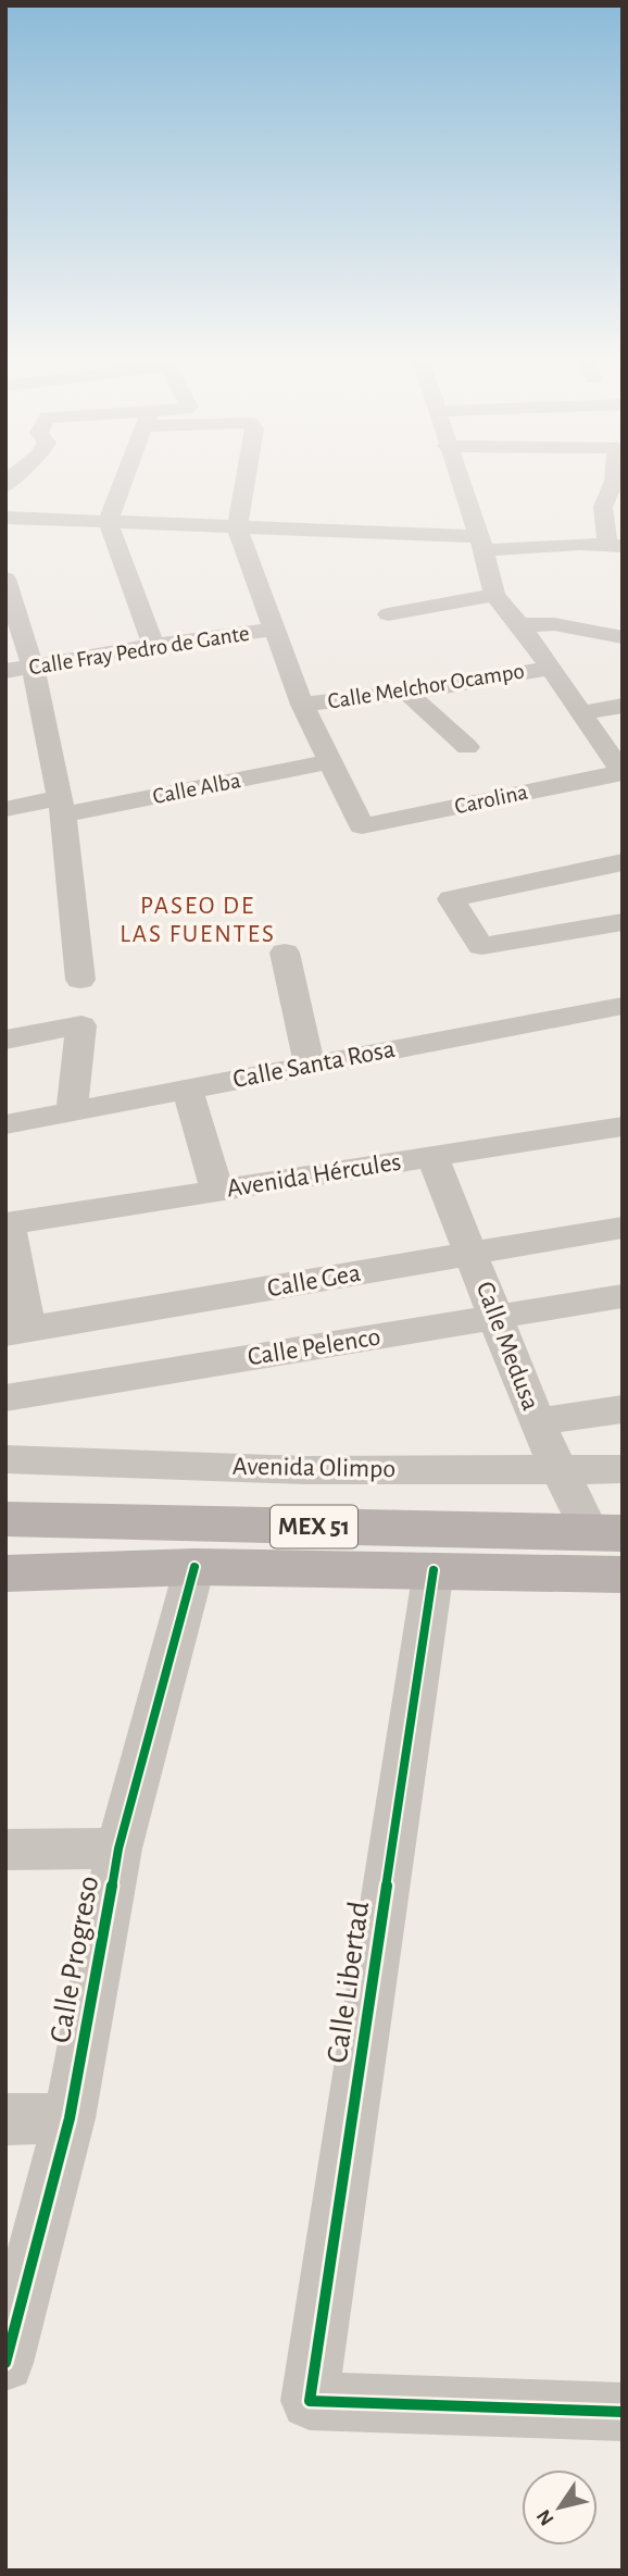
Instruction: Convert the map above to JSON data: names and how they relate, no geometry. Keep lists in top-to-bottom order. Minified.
{"streets":{"main road":["MEX 51"],"street":["Calle Fray Pedro de Gante","Calle Melchor Ocampo","Calle Alba","Carolina","Calle Santa Rosa","Avenida Hércules","Calle Gea","Calle Medusa","Calle Pelenco","Avenida Olimpo","Calle Progreso","Calle Libertad"]},"crossings":[["Calle Alba","Carolina"],["Avenida Hércules","Calle Medusa"],["Calle Gea","Calle Medusa"],["Calle Medusa","Calle Pelenco"],["Calle Medusa","Avenida Olimpo"],["Calle Medusa","MEX 51"],["MEX 51","Calle Progreso"],["MEX 51","Calle Libertad"]],"districts":["PASEO DE LAS FUENTES"],"north":"bottom left"}
